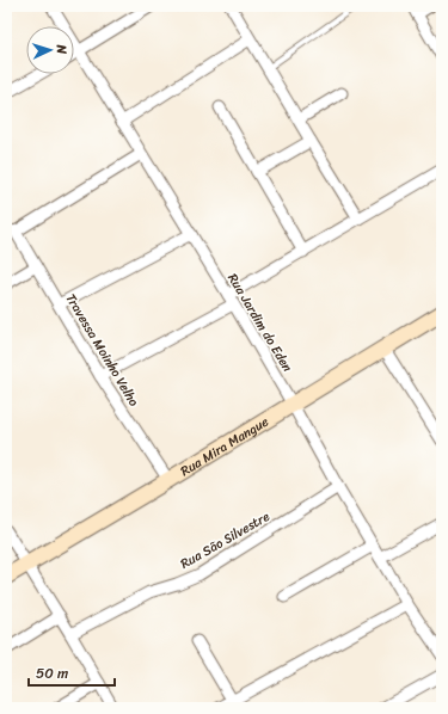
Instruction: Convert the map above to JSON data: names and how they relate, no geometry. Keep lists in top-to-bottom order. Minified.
{"streets":{"main road":["Rua Mira Mangue"],"street":["Rua Jardim do Eden","Travessa Moinho Velho","Rua São Silvestre"]},"crossings":[["Rua Jardim do Eden","Rua Mira Mangue"],["Rua Jardim do Eden","Rua São Silvestre"],["Travessa Moinho Velho","Rua Mira Mangue"]],"scale_bar":"50 m","north":"right"}
